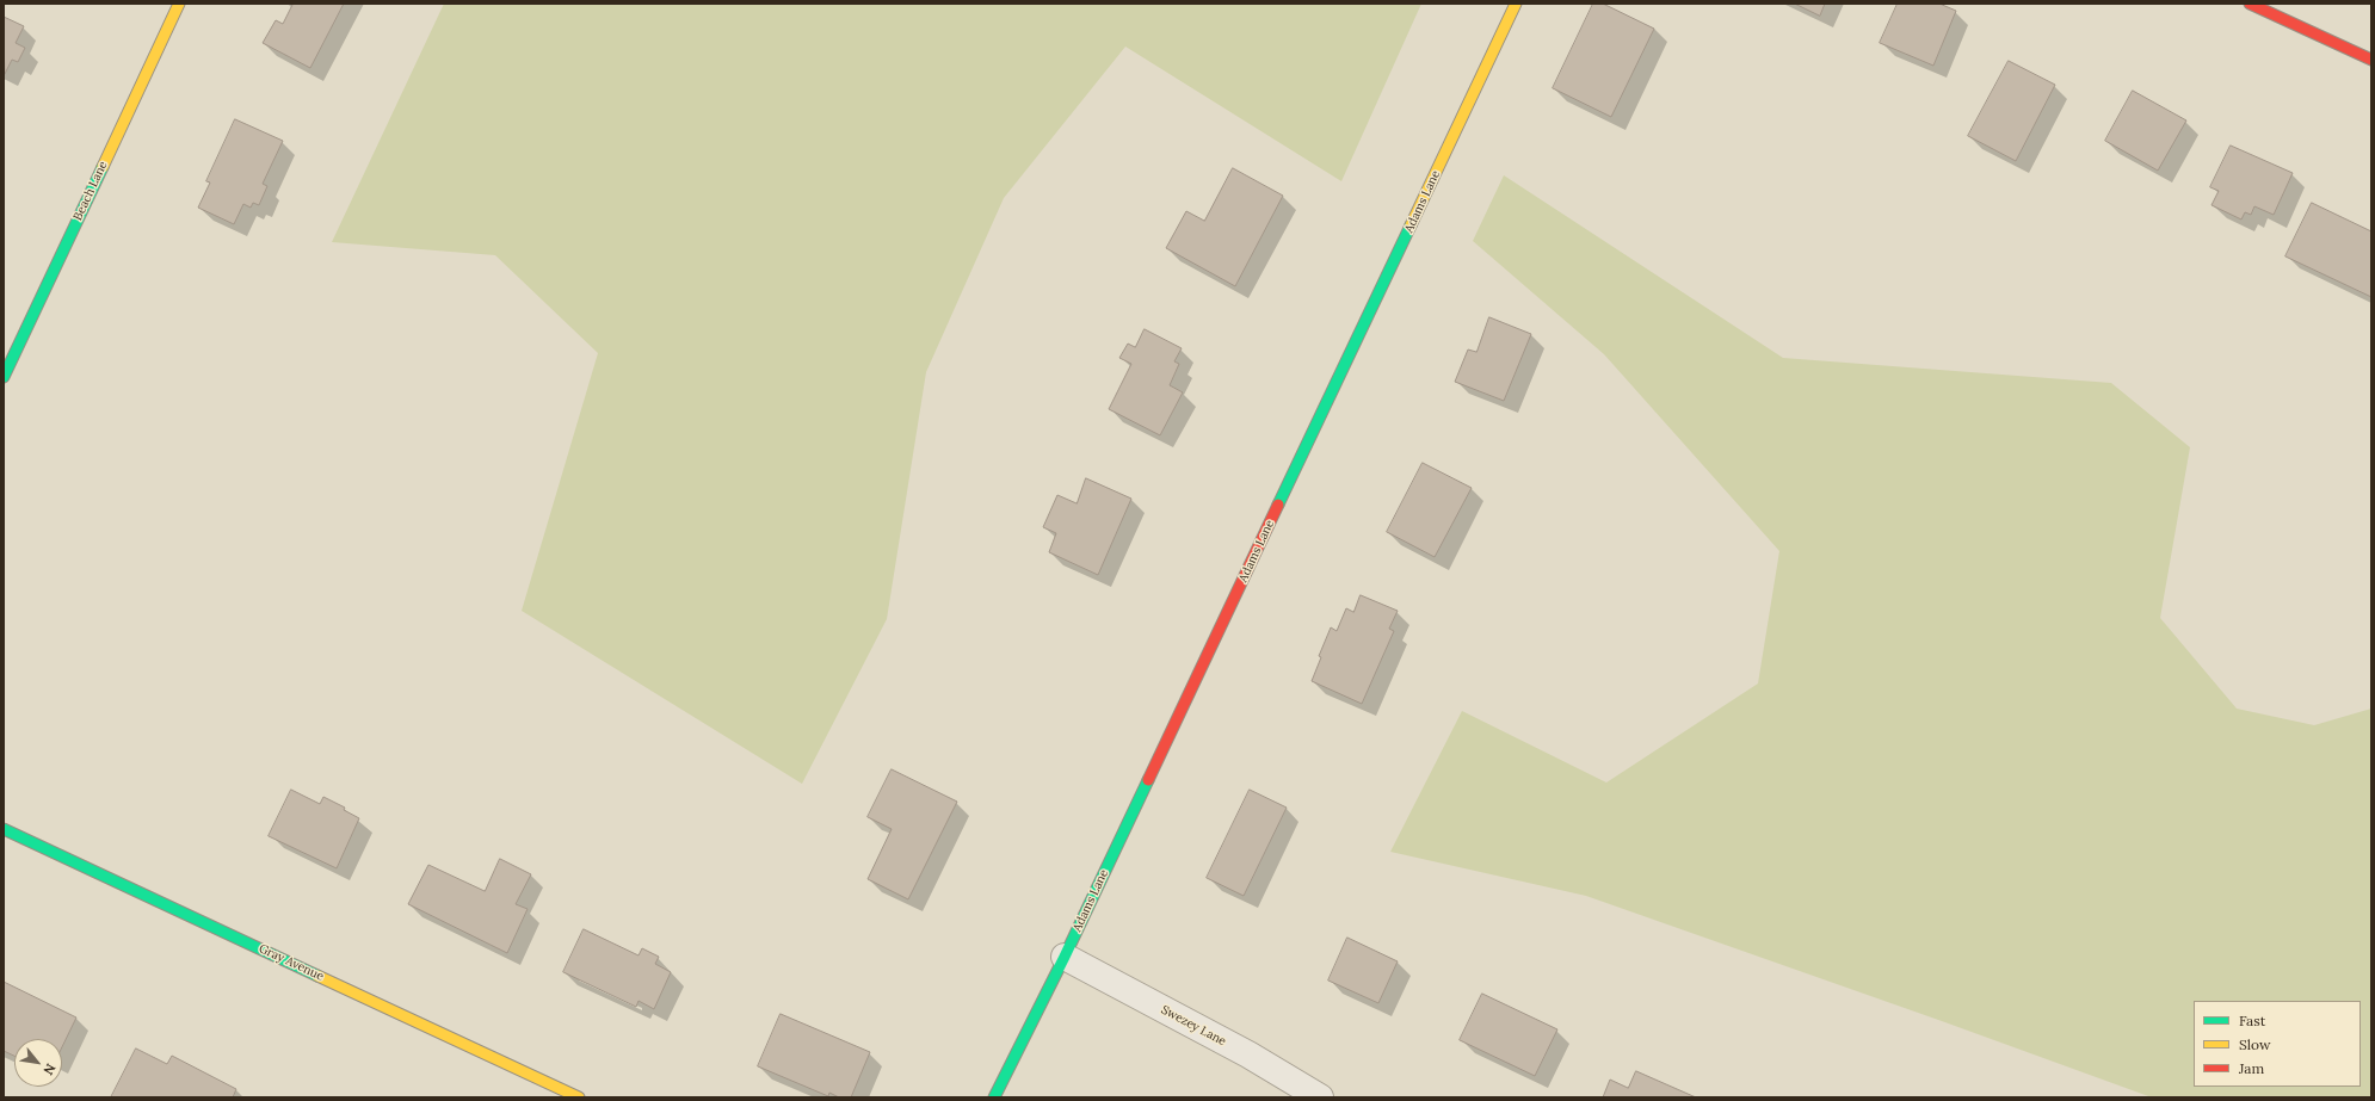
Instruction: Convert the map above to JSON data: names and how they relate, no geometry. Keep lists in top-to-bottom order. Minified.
{"streets":{"street":["Beach Lane","Adams Lane","Gray Avenue","Swezey Lane"]},"crossings":[["Adams Lane","Swezey Lane"]],"legend":["Fast","Slow","Jam"],"north":"bottom right"}
